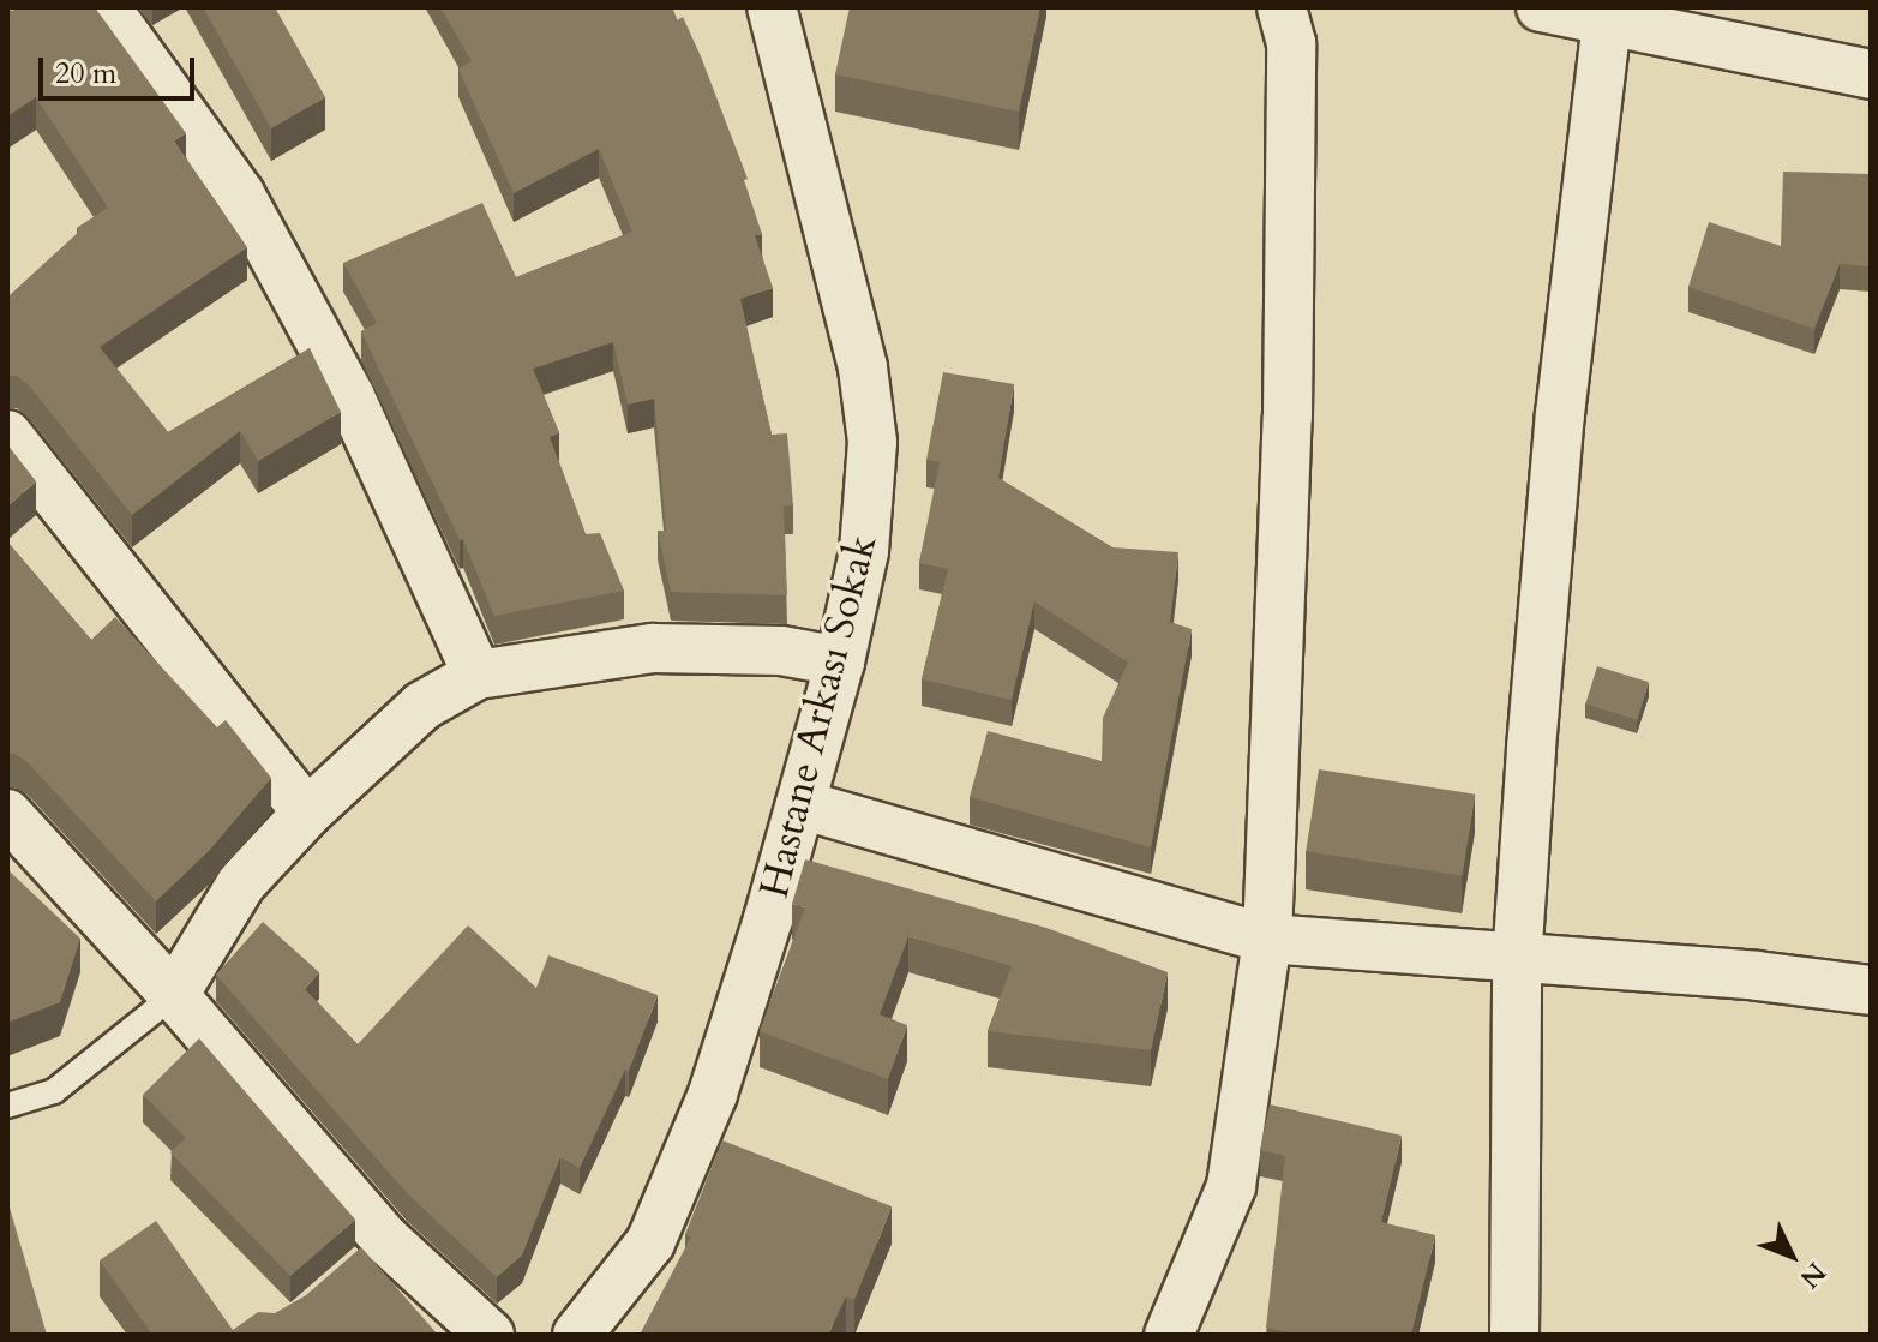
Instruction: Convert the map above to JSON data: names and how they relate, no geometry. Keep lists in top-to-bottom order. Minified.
{"streets":{"street":["Hastane Arkası Sokak"]},"scale_bar":"20 m","north":"bottom right"}
